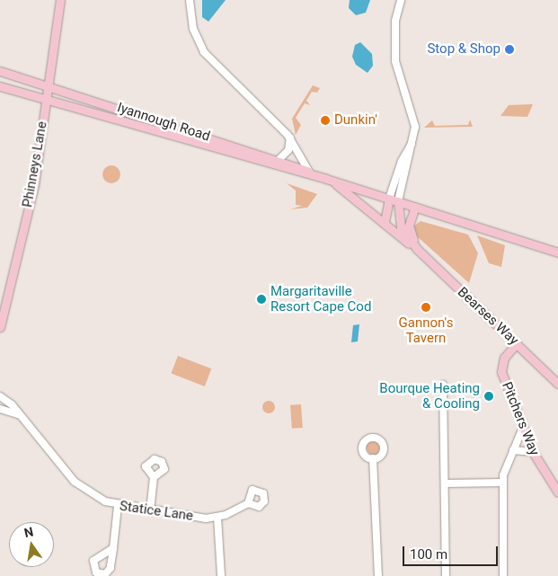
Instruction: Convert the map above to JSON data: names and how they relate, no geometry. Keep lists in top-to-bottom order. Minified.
{"streets":{"main road":["Iyannough Road","Phinneys Lane","Bearses Way","Pitchers Way"],"street":["Statice Lane"]},"crossings":[["Iyannough Road","Phinneys Lane"],["Iyannough Road","Bearses Way"],["Bearses Way","Pitchers Way"]],"places":["Stop & Shop","Dunkin'","Margaritaville Resort Cape Cod","Gannon's Tavern","Bourque Heating & Cooling"],"scale_bar":"100 m","north":"top"}
